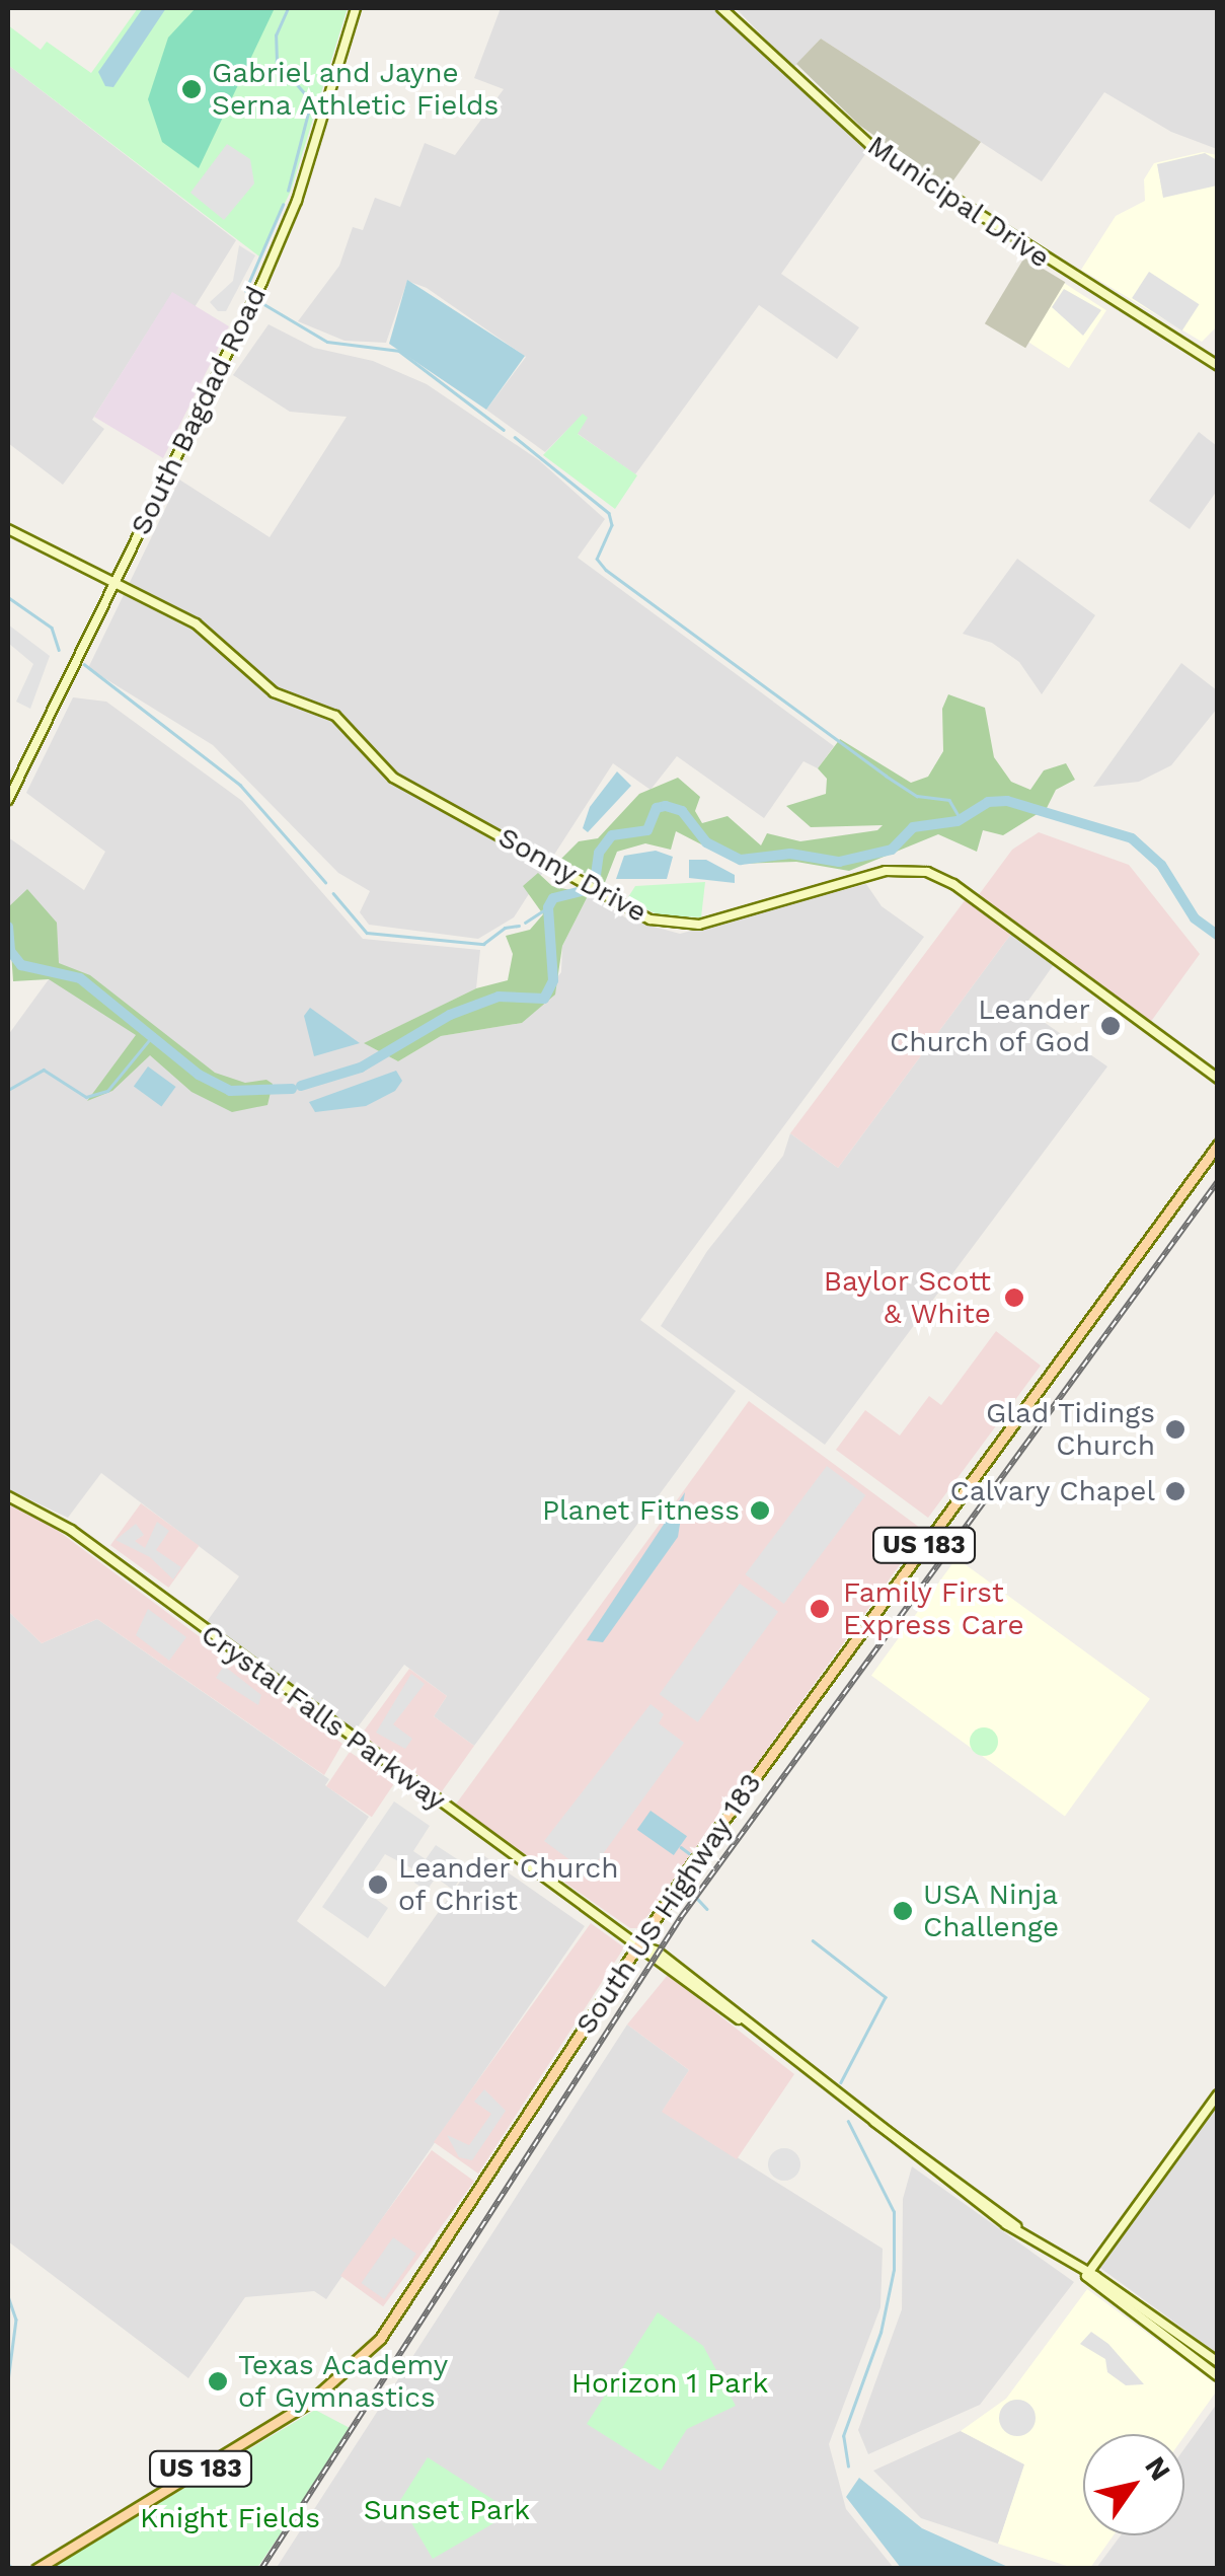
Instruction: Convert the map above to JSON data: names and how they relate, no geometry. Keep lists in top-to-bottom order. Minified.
{"streets":{"main road":["Municipal Drive","South Bagdad Road","Sonny Drive","US 183","Crystal Falls Parkway","South US Highway 183"]},"crossings":[["South Bagdad Road","Sonny Drive"],["Crystal Falls Parkway","South US Highway 183"]],"parks":["Horizon 1 Park","Sunset Park","Knight Fields"],"places":["Gabriel and Jayne Serna Athletic Fields","Leander Church of God","Baylor Scott & White","Glad Tidings Church","Calvary Chapel","Planet Fitness","Family First Express Care","Leander Church of Christ","USA Ninja Challenge","Texas Academy of Gymnastics"],"north":"top right"}
